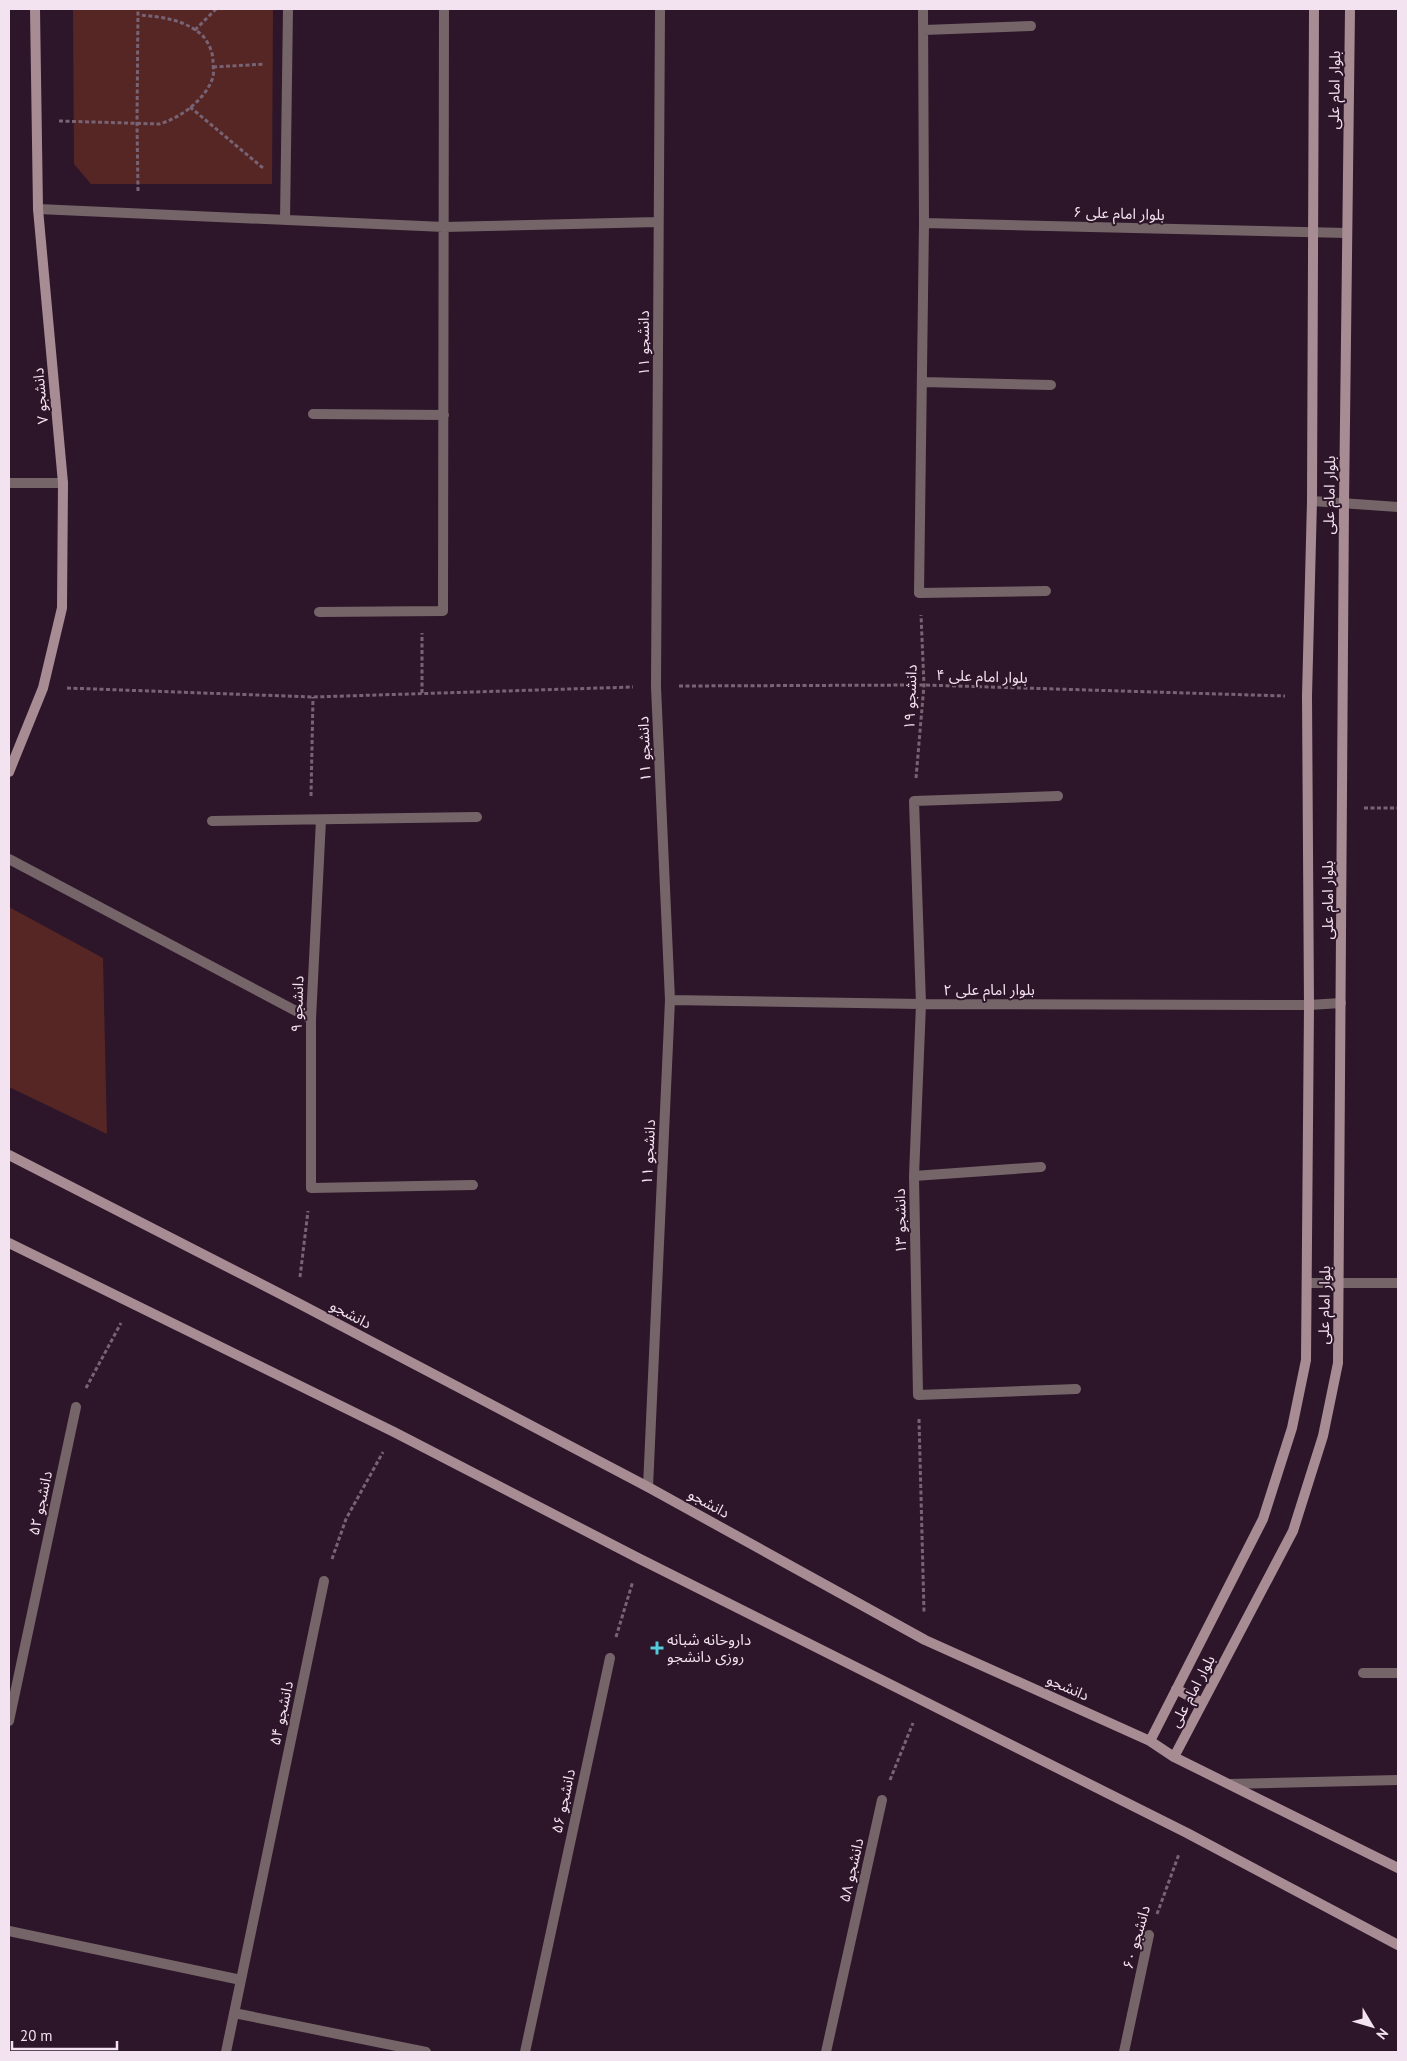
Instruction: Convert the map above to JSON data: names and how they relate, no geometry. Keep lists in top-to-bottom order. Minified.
{"streets":{"street":["بلوار امام علی","بلوار امام علی ۶","دانشجو ۱۱","دانشجو ۷","بلوار امام علی ۲","دانشجو ۹","دانشجو ۱۳","دانشجو","دانشجو ۵۲","دانشجو ۵۴","دانشجو ۵۶","دانشجو ۵۸","دانشجو ۶۰"],"path":["بلوار امام علی ۴","دانشجو ۱۹"]},"crossings":[["بلوار امام علی","بلوار امام علی ۶"],["بلوار امام علی","بلوار امام علی ۴"],["بلوار امام علی","بلوار امام علی ۲"],["بلوار امام علی","دانشجو"],["دانشجو ۱۱","بلوار امام علی ۴"],["دانشجو ۱۱","بلوار امام علی ۲"],["دانشجو ۱۱","دانشجو"],["دانشجو ۷","بلوار امام علی ۴"],["بلوار امام علی ۴","دانشجو ۱۹"],["دانشجو ۱۹","دانشجو ۱۳"],["بلوار امام علی ۲","دانشجو ۱۳"]],"places":{"health":["داروخانه شبانه روزی دانشجو"]},"scale_bar":"20 m","north":"bottom right"}
